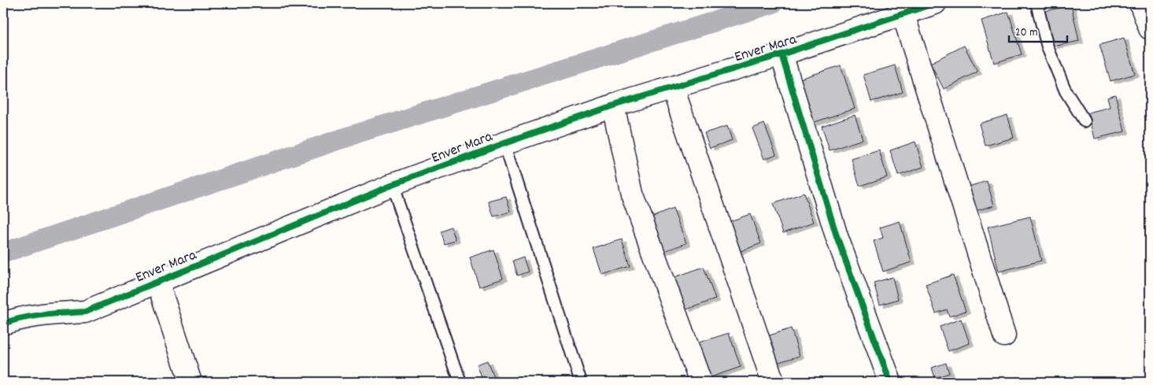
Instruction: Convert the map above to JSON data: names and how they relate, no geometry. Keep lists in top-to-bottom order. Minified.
{"streets":{"street":["Enver Mara"]},"scale_bar":"20 m"}
